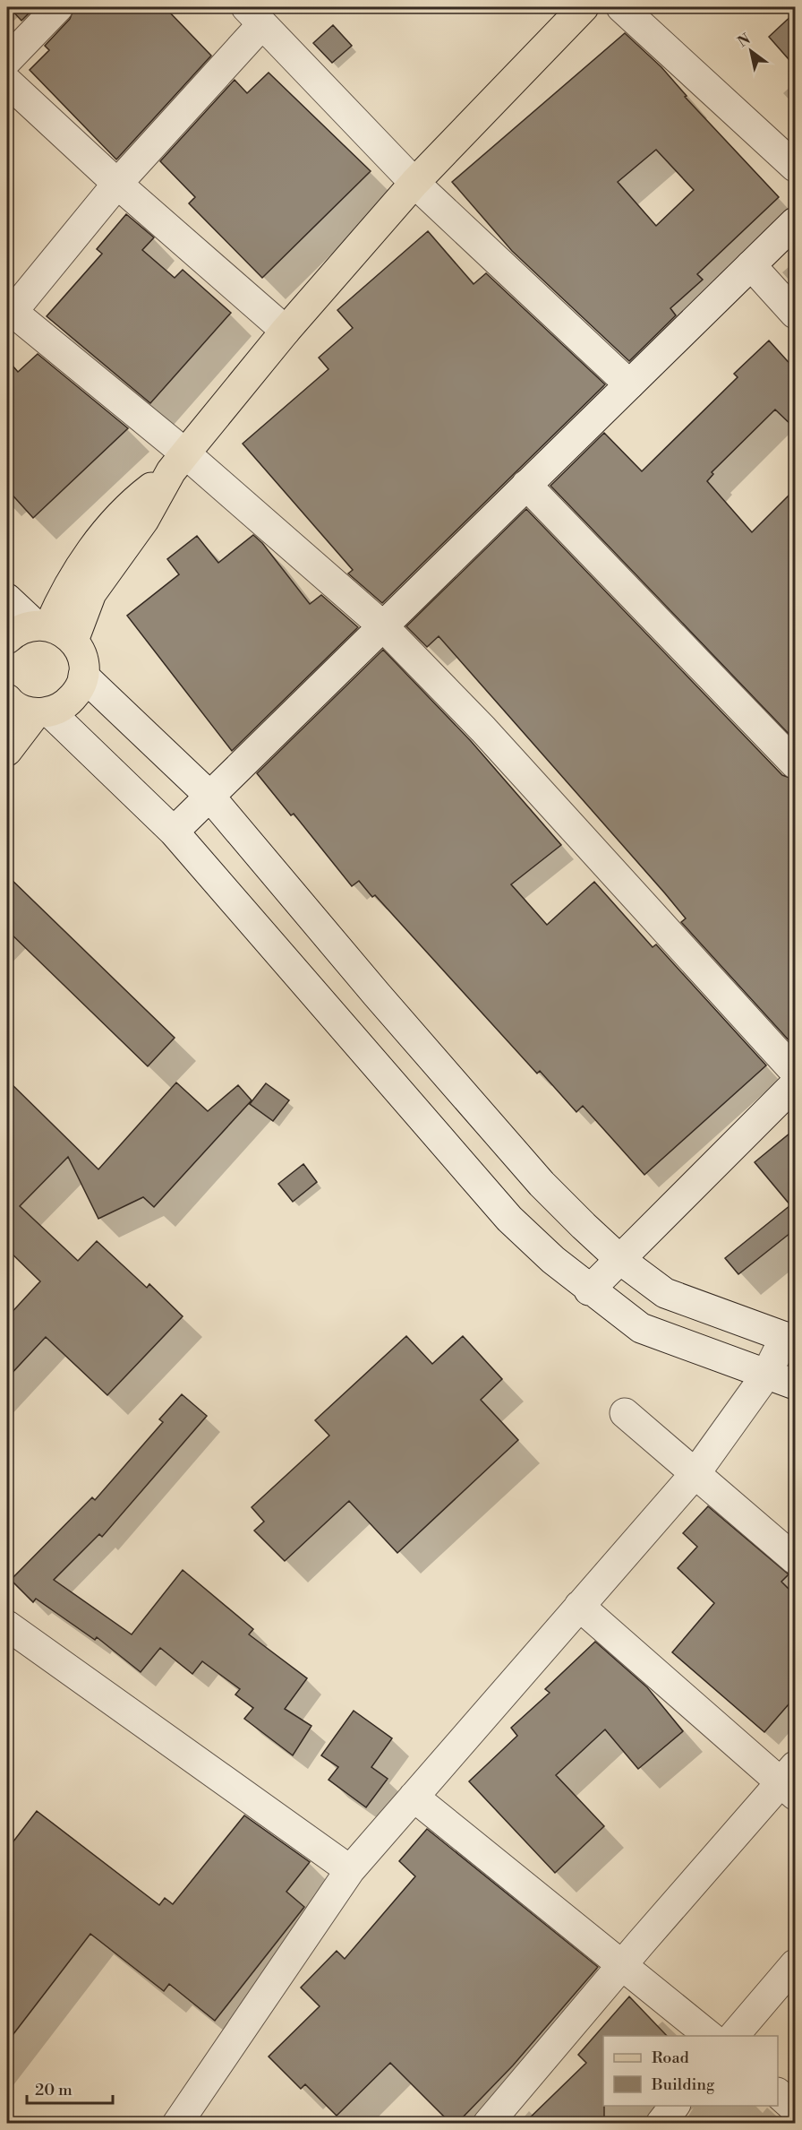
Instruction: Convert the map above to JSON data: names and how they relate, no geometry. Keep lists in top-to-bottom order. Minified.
{"legend":["Road","Building"],"scale_bar":"20 m","north":"top left"}
